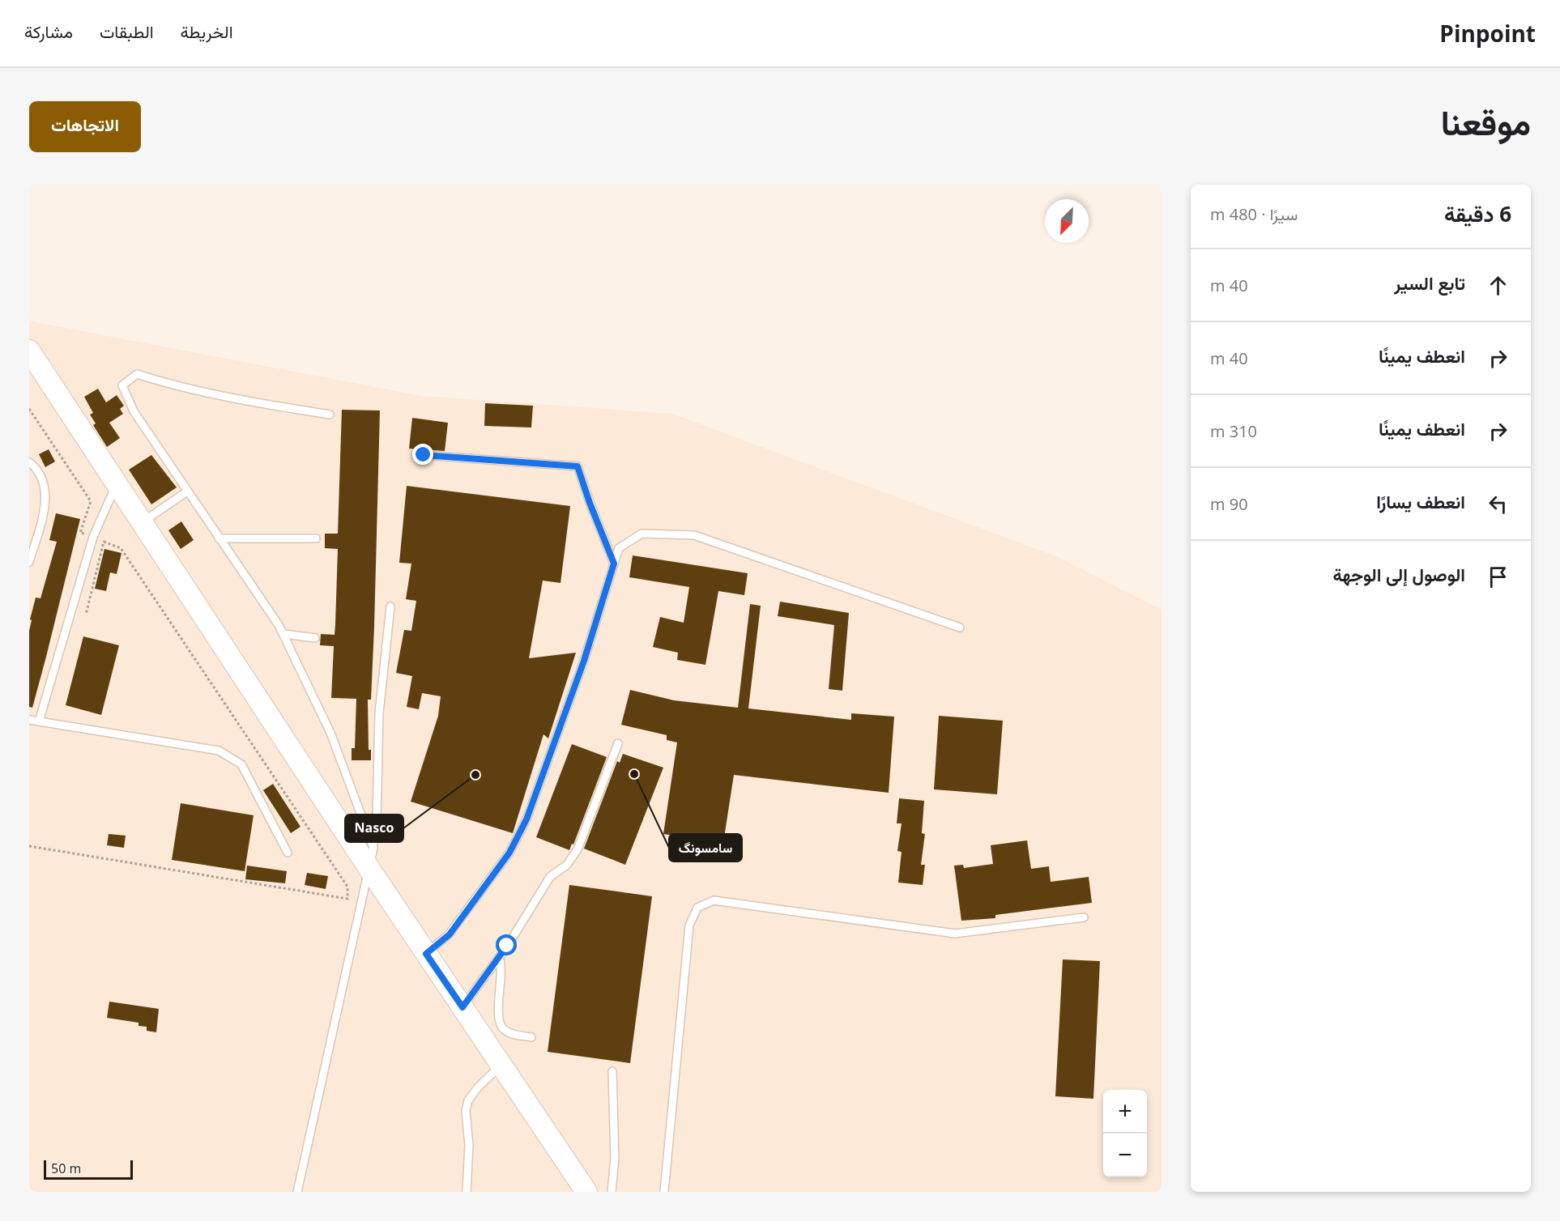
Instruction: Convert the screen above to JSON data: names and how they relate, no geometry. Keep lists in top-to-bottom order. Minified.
{"places":["سامسونگ","Nasco"],"scale_bar":"50 m","north":"bottom left","page":{"header":"Pinpoint","nav":["الخريطة","الطبقات","مشاركة"],"title":"موقعنا","buttons":"الاتجاهات","heading":["6 دقيقة","سيرًا · 480 m"],"list":[["تابع السير","40 m"],["انعطف يمينًا","40 m"],["انعطف يمينًا","310 m"],["انعطف يسارًا","90 m"],"الوصول إلى الوجهة"],"map_buttons":["+","−"],"scale":"50 m"}}
